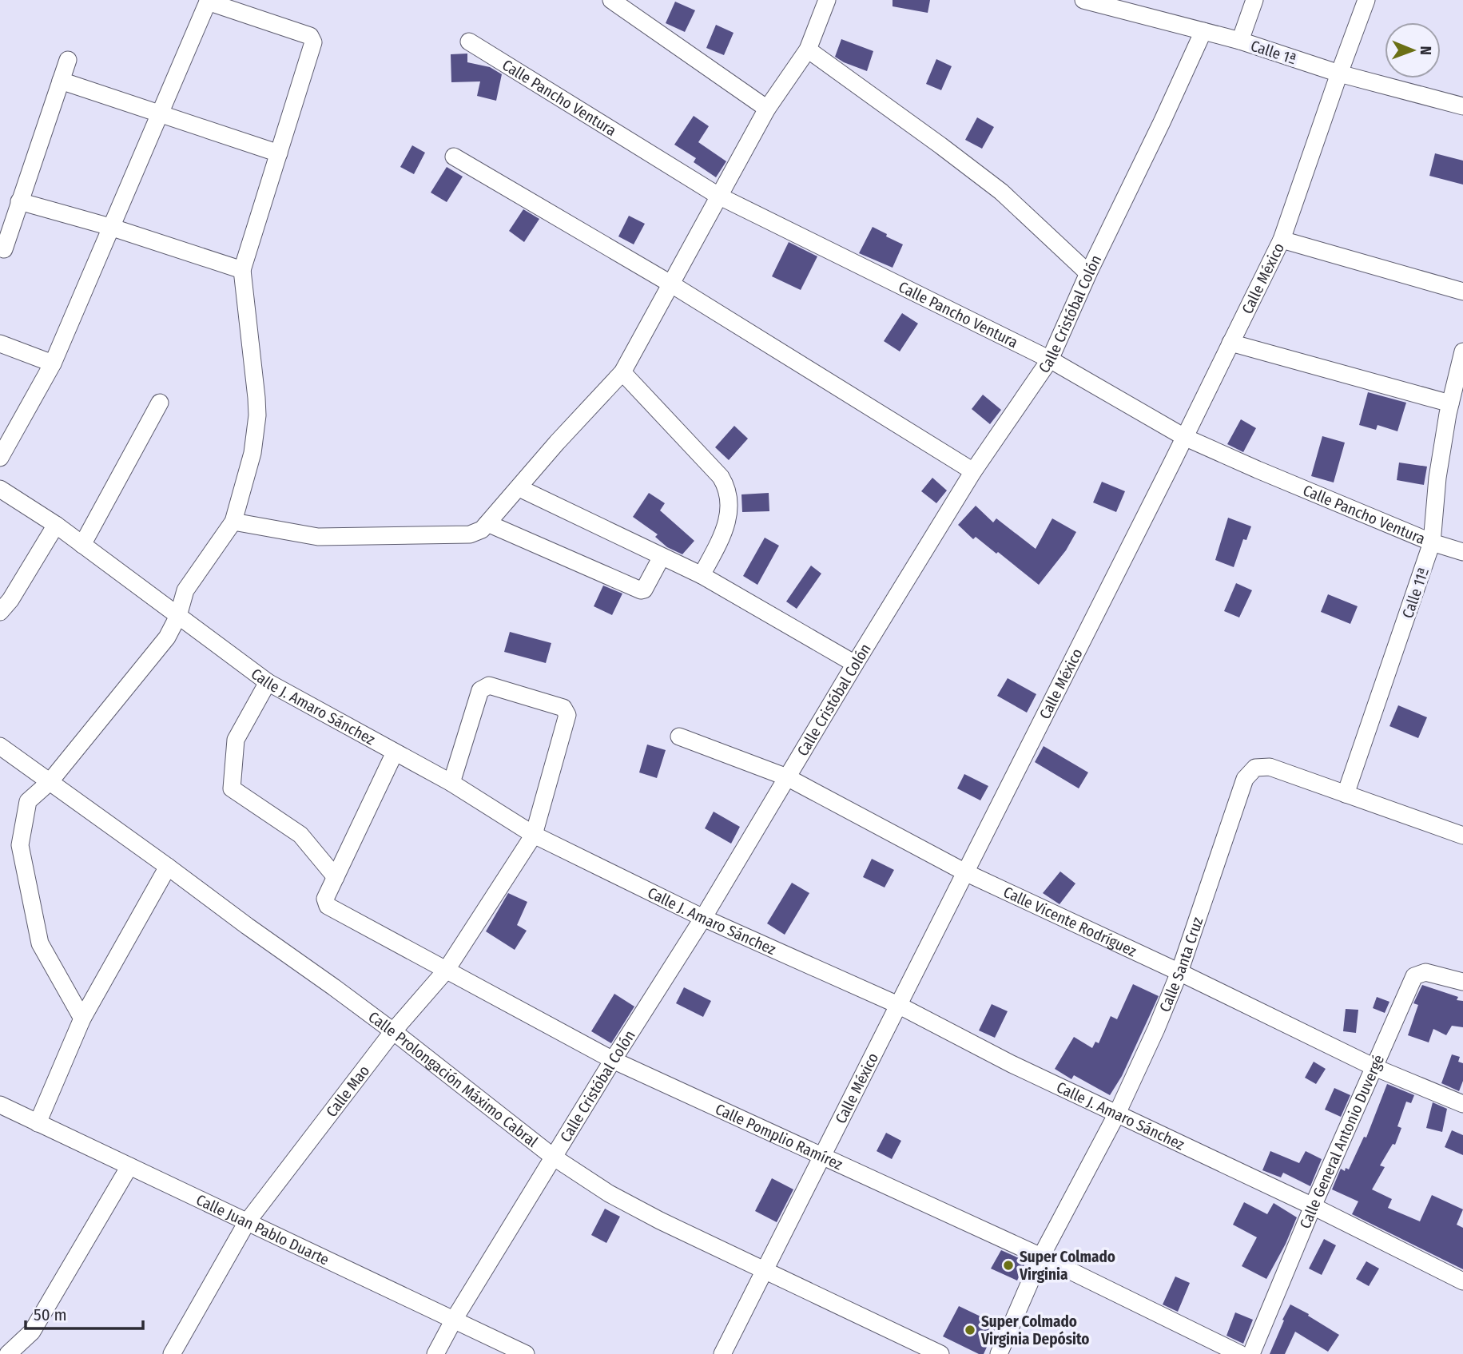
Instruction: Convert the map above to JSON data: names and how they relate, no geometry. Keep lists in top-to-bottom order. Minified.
{"streets":{"street":["Calle 1ª","Calle Pancho Ventura","Calle México","Calle Cristóbal Colón","Calle 11ª","Calle J. Amaro Sánchez","Calle Vicente Rodríguez","Calle Santa Cruz","Calle Prolongación Máximo Cabral","Calle Mao","Calle Pomplio Ramírez","Calle General Antonio Duvergé","Calle Juan Pablo Duarte"]},"crossings":[["Calle 1ª","Calle México"],["Calle 1ª","Calle Cristóbal Colón"],["Calle Pancho Ventura","Calle México"],["Calle Pancho Ventura","Calle Cristóbal Colón"],["Calle Pancho Ventura","Calle 11ª"],["Calle México","Calle J. Amaro Sánchez"],["Calle México","Calle Vicente Rodríguez"],["Calle México","Calle Prolongación Máximo Cabral"],["Calle México","Calle Pomplio Ramírez"],["Calle Cristóbal Colón","Calle J. Amaro Sánchez"],["Calle Cristóbal Colón","Calle Vicente Rodríguez"],["Calle Cristóbal Colón","Calle Prolongación Máximo Cabral"],["Calle Cristóbal Colón","Calle Pomplio Ramírez"],["Calle Cristóbal Colón","Calle Juan Pablo Duarte"],["Calle 11ª","Calle Santa Cruz"],["Calle J. Amaro Sánchez","Calle Santa Cruz"],["Calle J. Amaro Sánchez","Calle Mao"],["Calle J. Amaro Sánchez","Calle General Antonio Duvergé"],["Calle Vicente Rodríguez","Calle Santa Cruz"],["Calle Vicente Rodríguez","Calle General Antonio Duvergé"],["Calle Santa Cruz","Calle Pomplio Ramírez"],["Calle Prolongación Máximo Cabral","Calle Mao"],["Calle Mao","Calle Pomplio Ramírez"],["Calle Mao","Calle Juan Pablo Duarte"]],"places":["Super Colmado Virginia","Super Colmado Virginia Depósito"],"scale_bar":"50 m","north":"right"}
